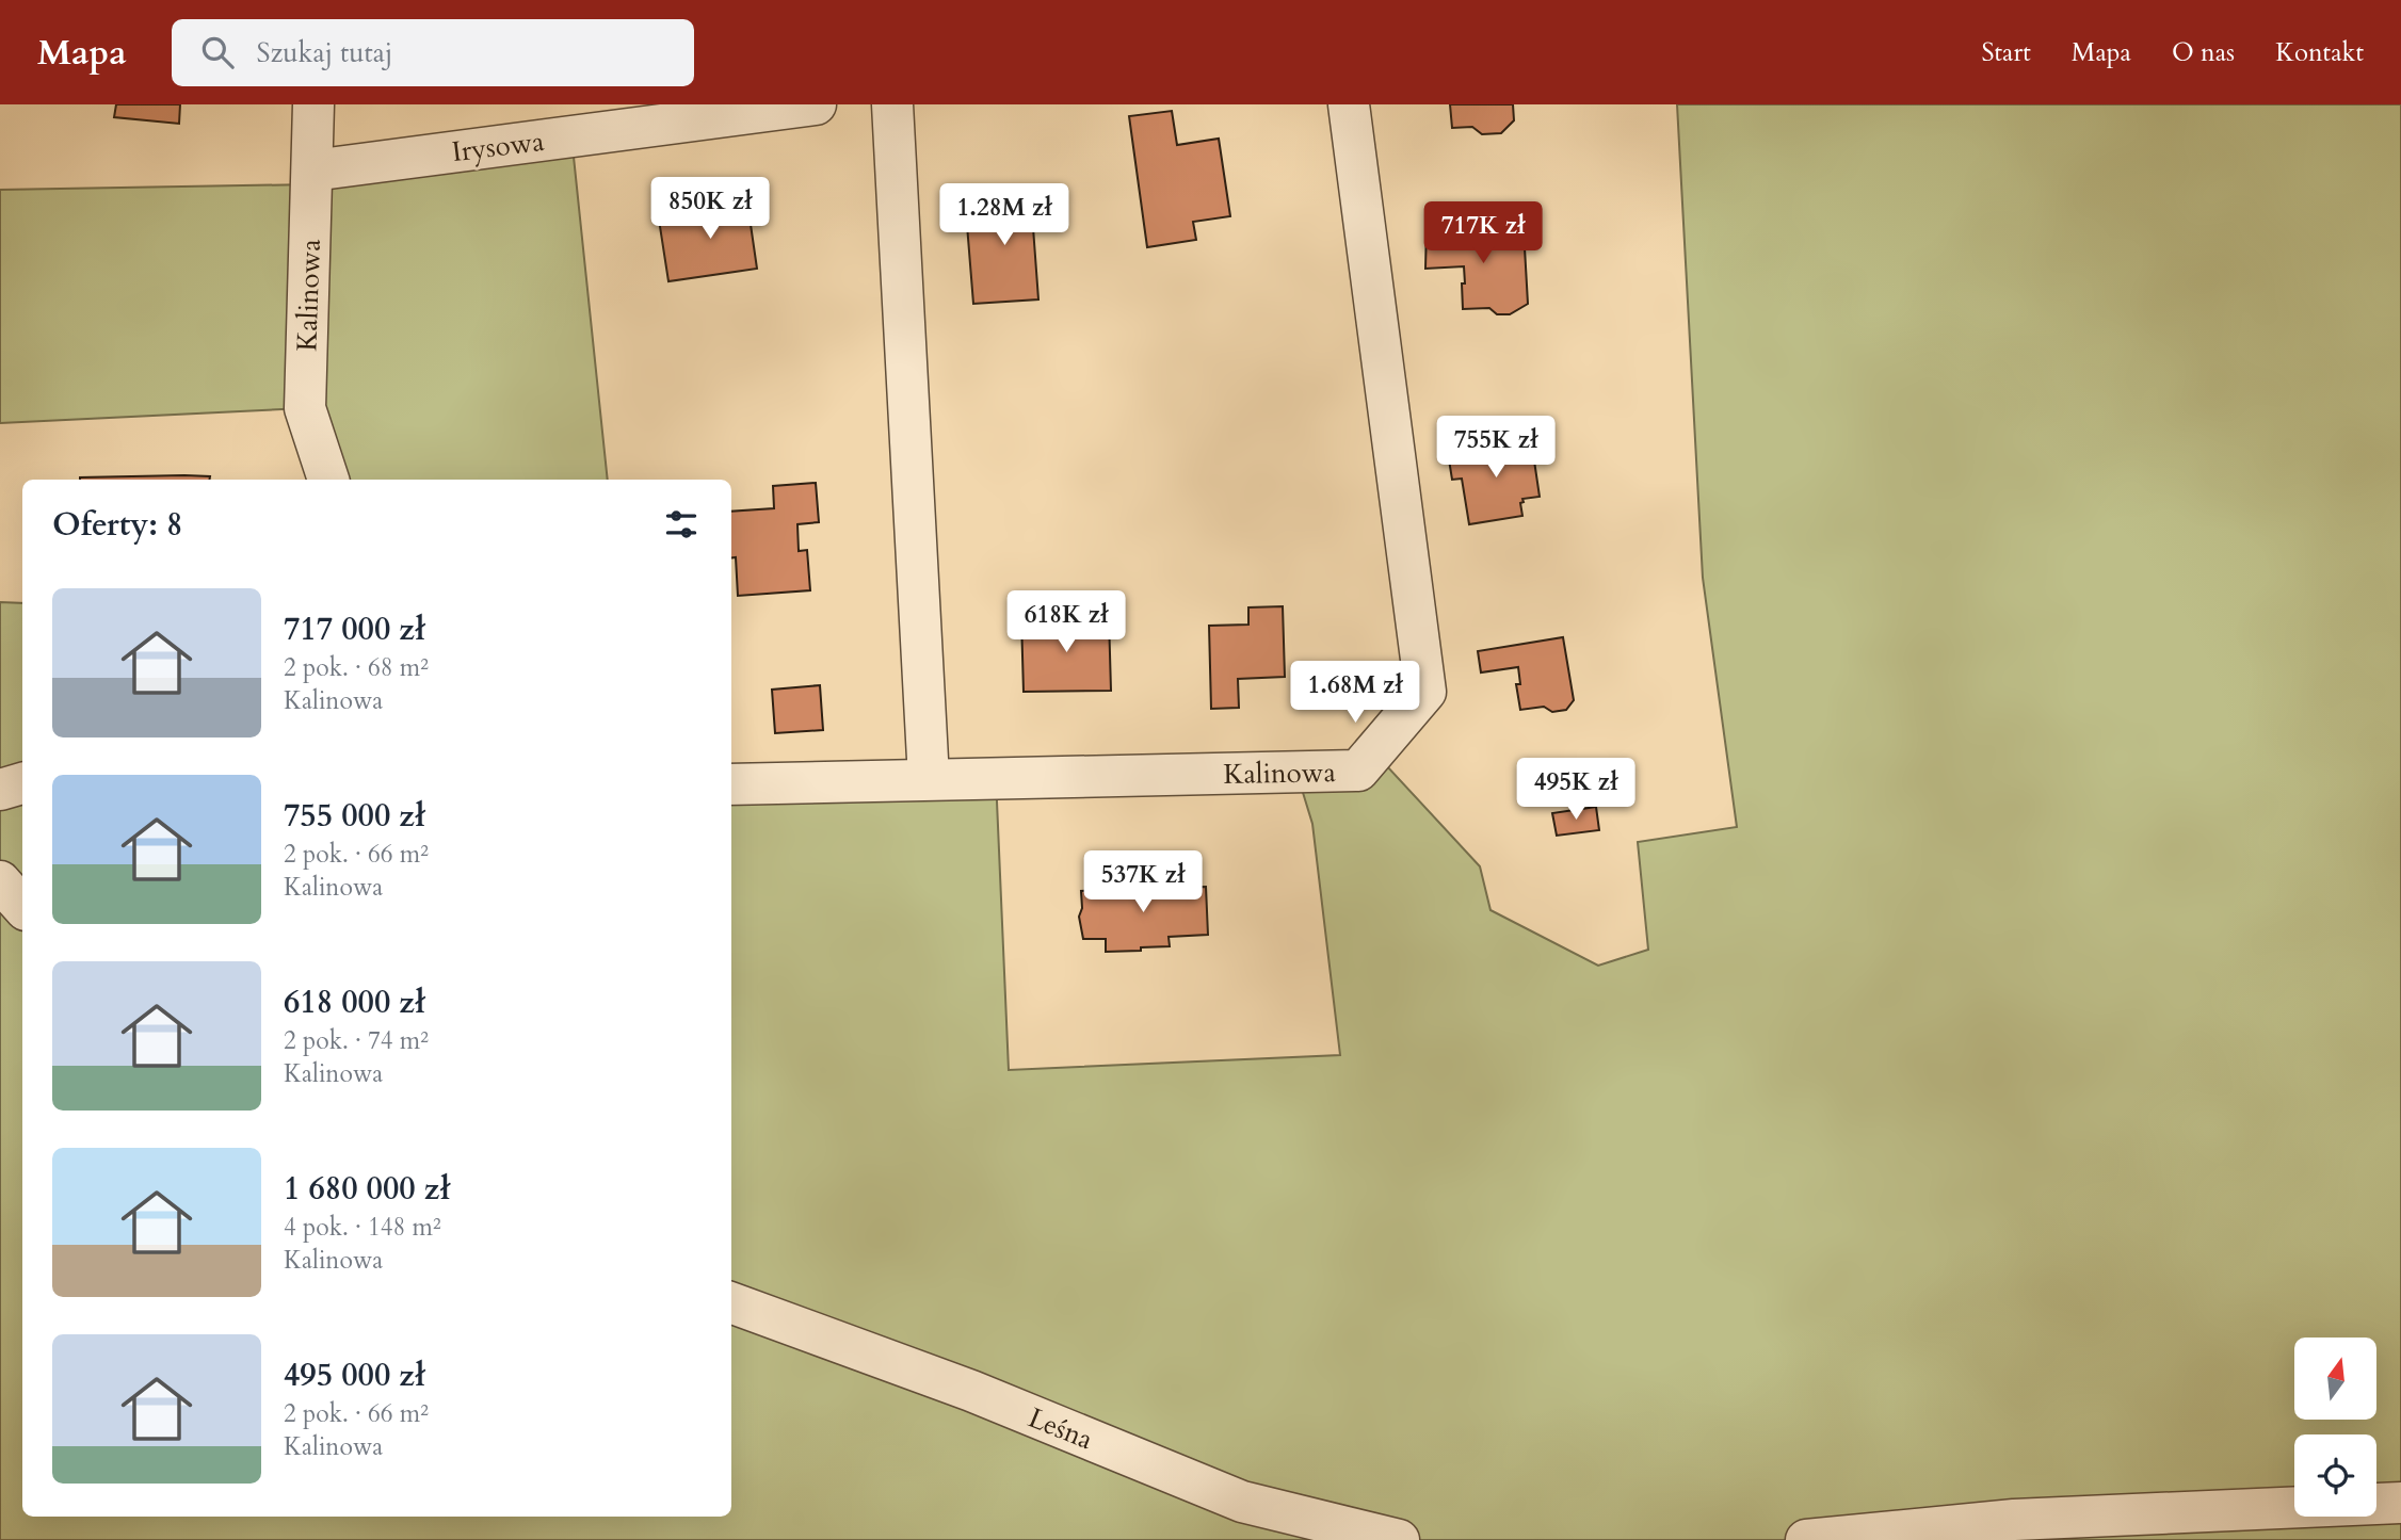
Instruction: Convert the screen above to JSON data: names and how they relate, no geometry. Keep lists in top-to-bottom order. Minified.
{"streets":{"street":["Irysowa","Kalinowa","Leśna"]},"crossings":[["Irysowa","Kalinowa"]],"north":"top","page":{"header":"Mapa","search":"Szukaj tutaj","nav":["Start","Mapa","O nas","Kontakt"],"price":["850K zł","1.28M zł","717K zł","755K zł","618K zł","1.68M zł","495K zł","537K zł"],"heading":"Oferty: 8","list":[{"name":"717 000 zł","note":"2 pok. · 68 m² · Kalinowa"},{"name":"755 000 zł","note":"2 pok. · 66 m² · Kalinowa"},{"name":"618 000 zł","note":"2 pok. · 74 m² · Kalinowa"},{"name":"1 680 000 zł","note":"4 pok. · 148 m² · Kalinowa"},{"name":"495 000 zł","note":"2 pok. · 66 m² · Kalinowa"}]}}
